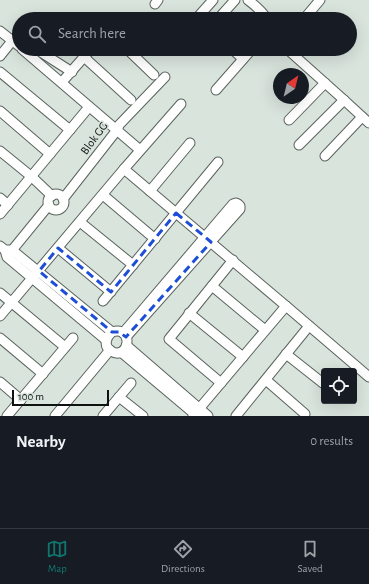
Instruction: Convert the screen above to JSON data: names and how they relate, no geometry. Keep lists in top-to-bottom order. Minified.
{"streets":{"street":["Blok GG"]},"scale_bar":"100 m","north":"top right","page":{"search":"Search here","scale":"100 m","heading":["Nearby","0 results"],"nav":["Map","Directions","Saved"]}}
